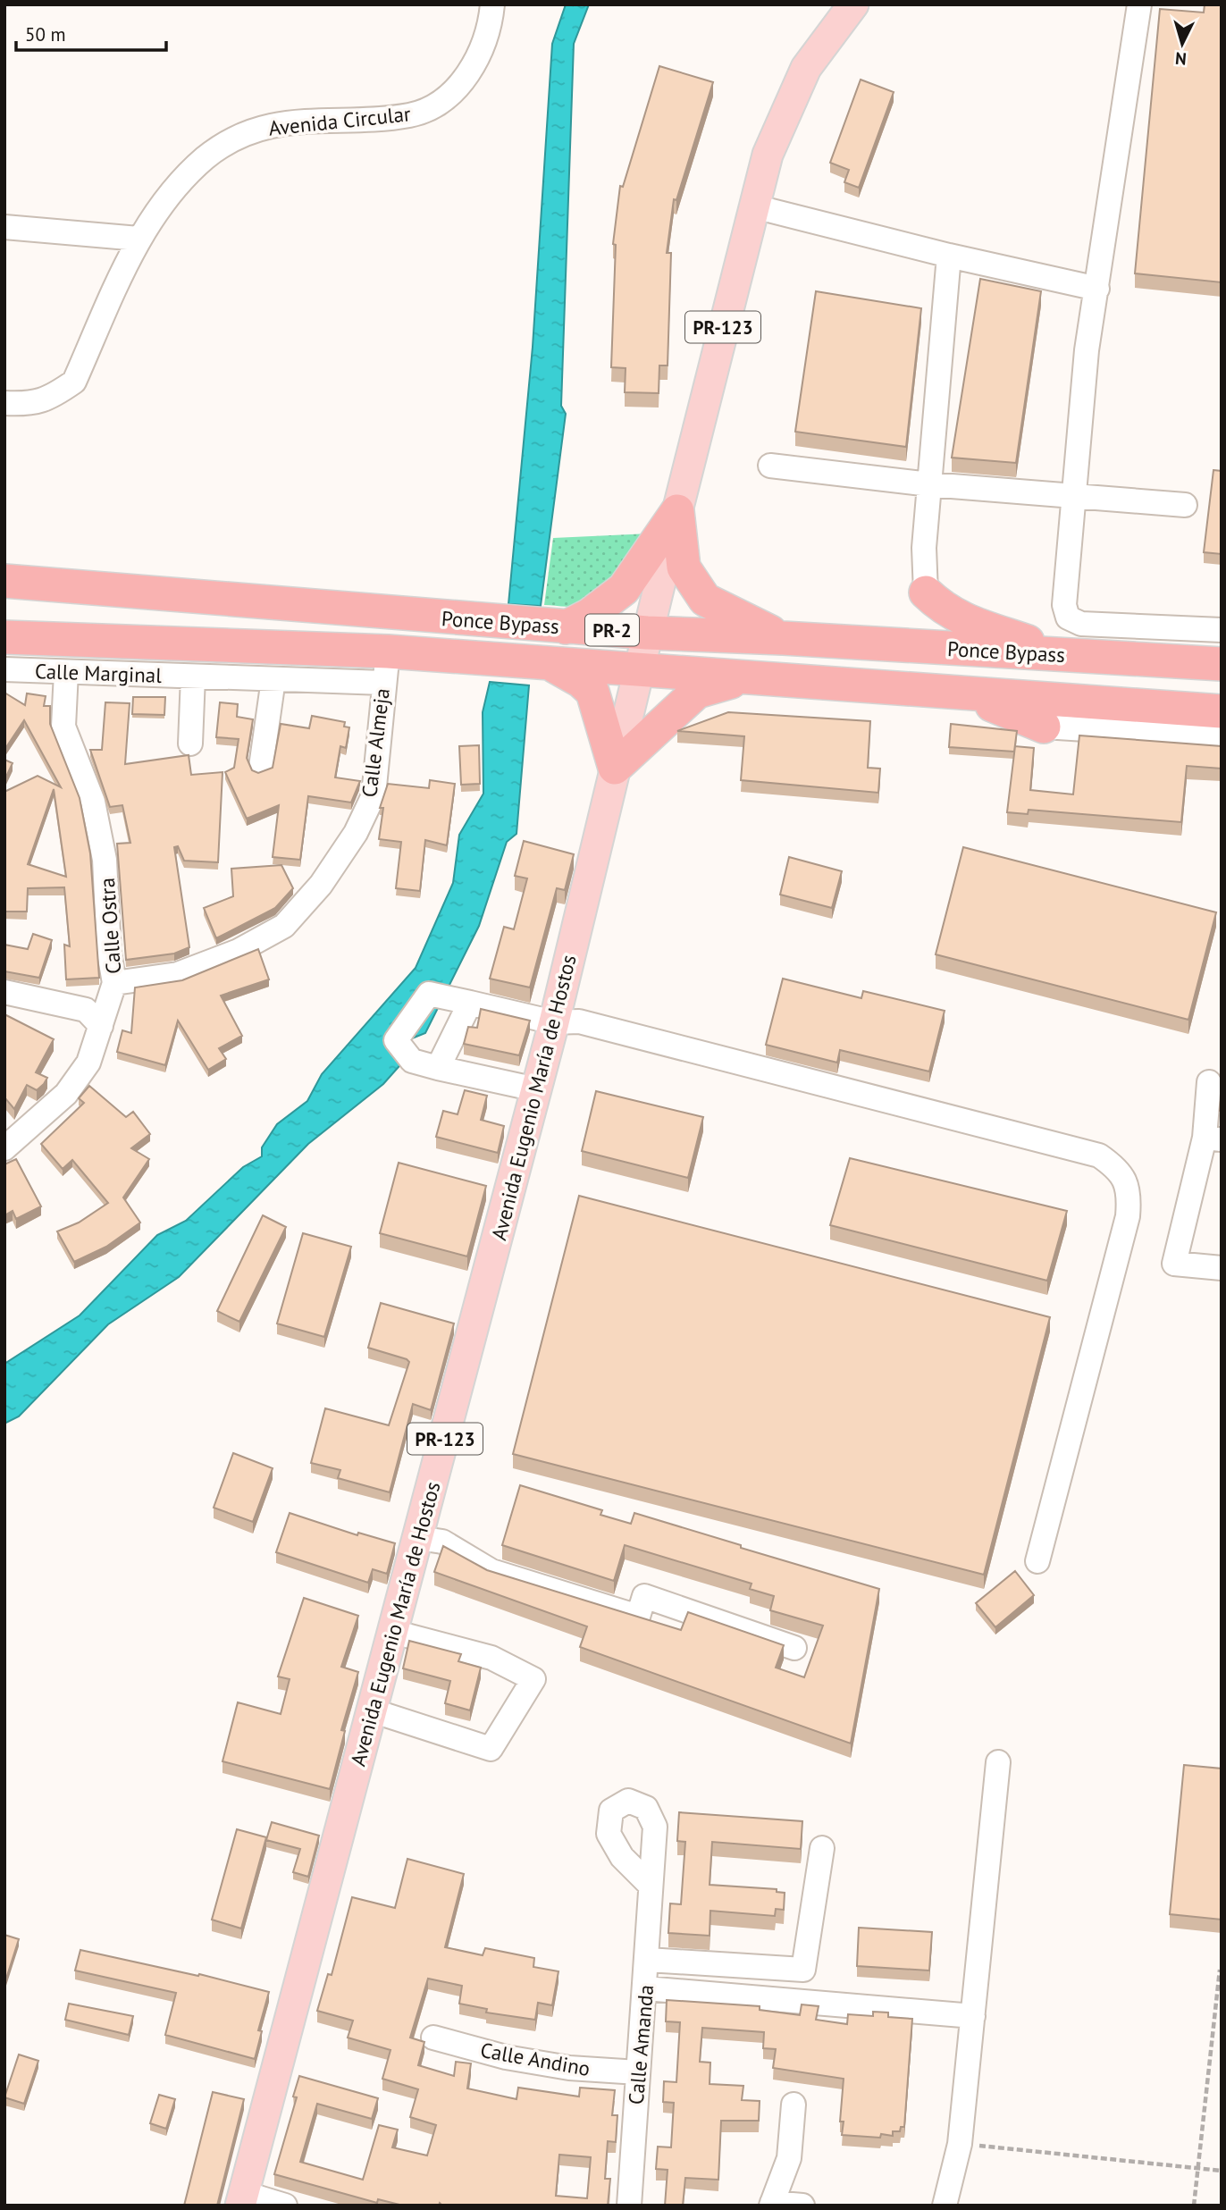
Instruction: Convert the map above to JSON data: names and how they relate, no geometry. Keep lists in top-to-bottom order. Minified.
{"streets":{"highway":["Ponce Bypass","PR-2"],"main road":["PR-123","Avenida Eugenio María de Hostos"],"street":["Avenida Circular","Calle Marginal","Calle Almeja","Calle Ostra","Calle Amanda","Calle Andino"]},"crossings":[["Ponce Bypass","Calle Marginal"],["Ponce Bypass","Calle Almeja"],["Ponce Bypass","Avenida Eugenio María de Hostos"],["Calle Marginal","Calle Almeja"],["Calle Marginal","Calle Ostra"],["Calle Almeja","Calle Ostra"],["Calle Amanda","Calle Andino"]],"scale_bar":"50 m","north":"bottom"}
